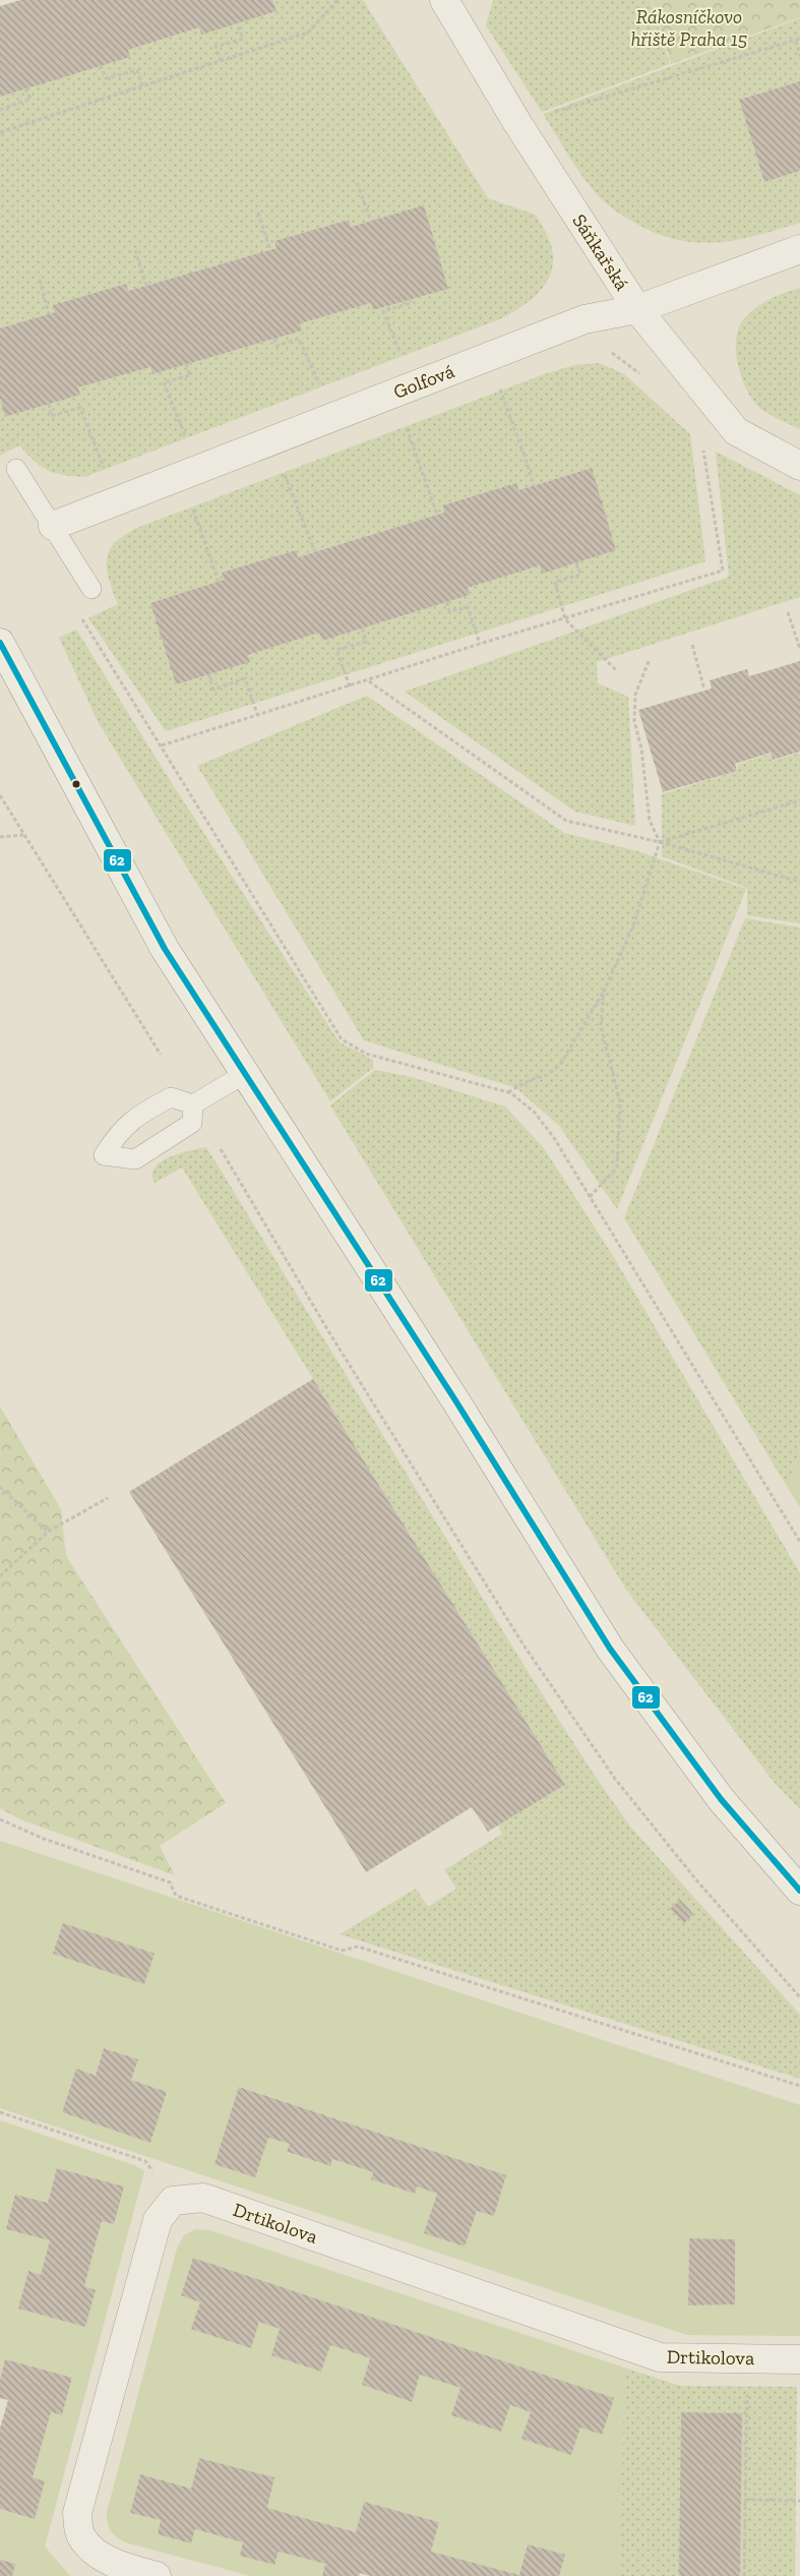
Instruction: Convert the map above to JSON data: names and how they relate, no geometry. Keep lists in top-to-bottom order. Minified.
{"streets":{"street":["Sáňkařská","Golfová","Drtikolova"]},"crossings":[["Sáňkařská","Golfová"]],"parks":["Rákosníčkovo hřiště Praha 15"],"lines":["transit line 62"]}
